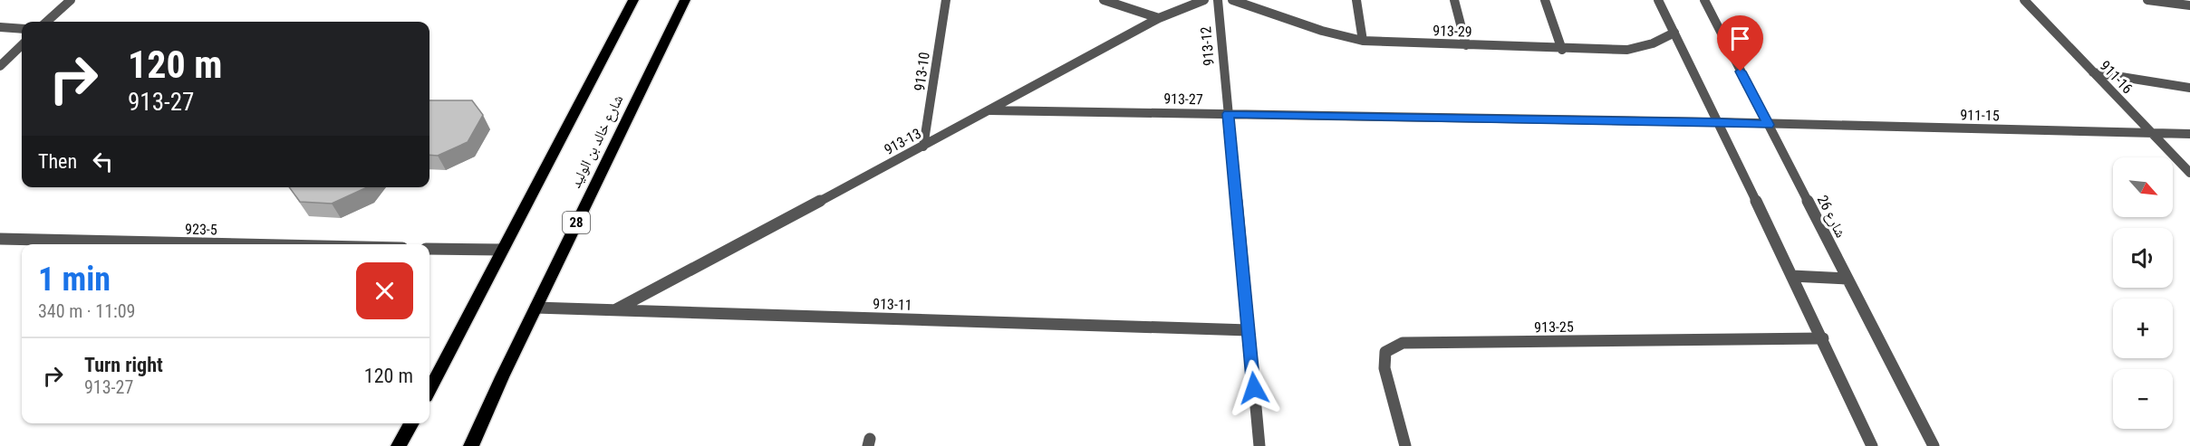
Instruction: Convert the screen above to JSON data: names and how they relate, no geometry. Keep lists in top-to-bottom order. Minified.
{"streets":{"main road":["شارع خالد بن الوليد","28"],"street":["913-29","913-12","913-10","911-16","913-27","911-15","913-13","شارع 26","923-5","913-11","913-25"]},"crossings":[["913-12","913-27"],["913-12","913-11"],["913-10","913-13"],["911-16","911-15"],["913-27","911-15"],["913-27","913-13"],["913-27","شارع 26"],["911-15","شارع 26"],["شارع خالد بن الوليد","913-11"],["913-13","913-11"]],"north":"bottom right","page":{"turn":["120 m","913-27"],"then":"Then","map_buttons":["+","−"],"heading":["1 min","340 m · 11:09"],"list":[{"name":"Turn right","note":"913-27","value":"120 m"}]}}
